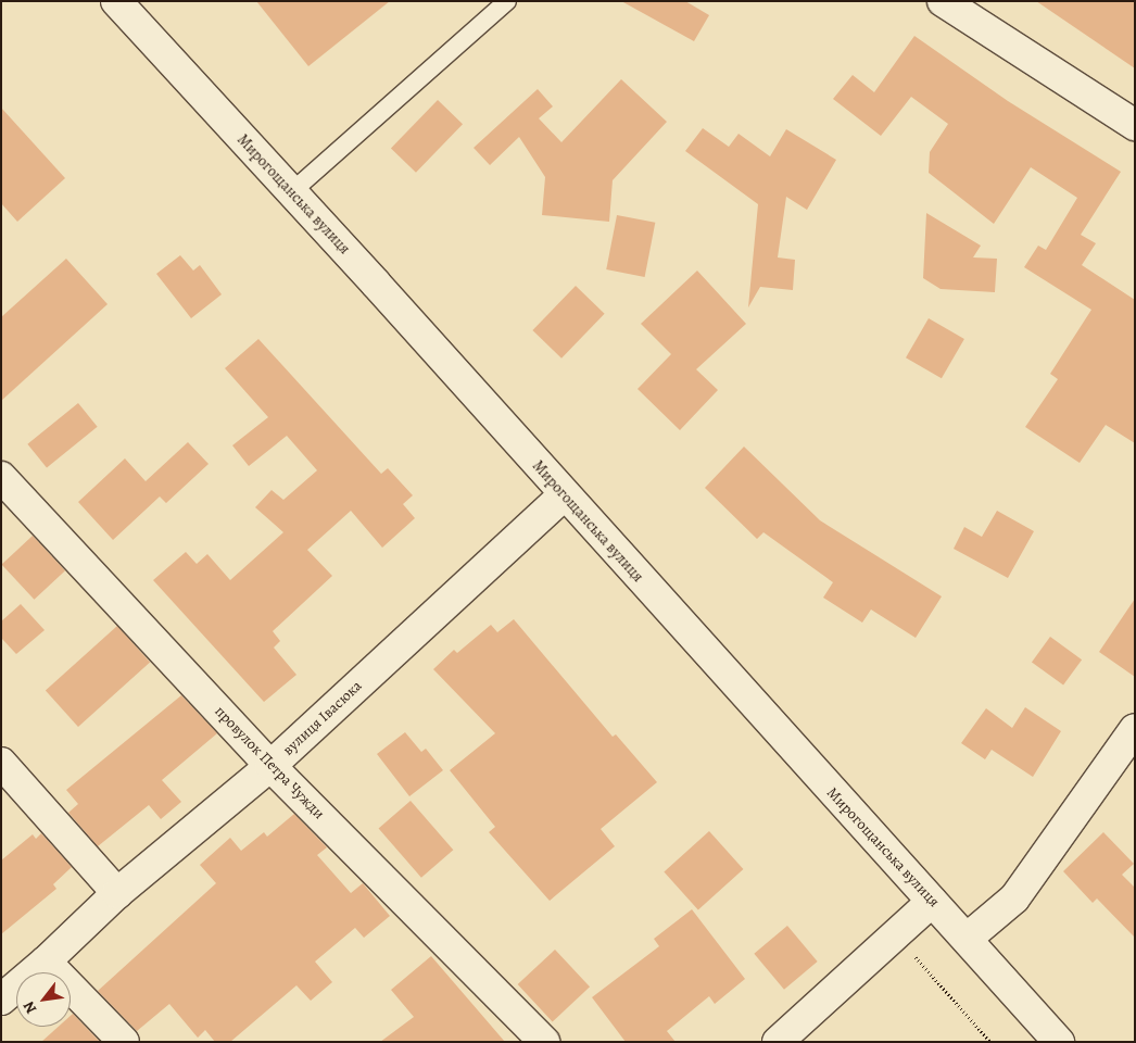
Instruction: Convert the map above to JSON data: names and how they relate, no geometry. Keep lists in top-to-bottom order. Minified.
{"streets":{"street":["Мирогощанська вулиця","вулиця Івасюка","провулок Петра Чужди"]},"crossings":[["Мирогощанська вулиця","вулиця Івасюка"],["вулиця Івасюка","провулок Петра Чужди"]],"north":"bottom left"}
